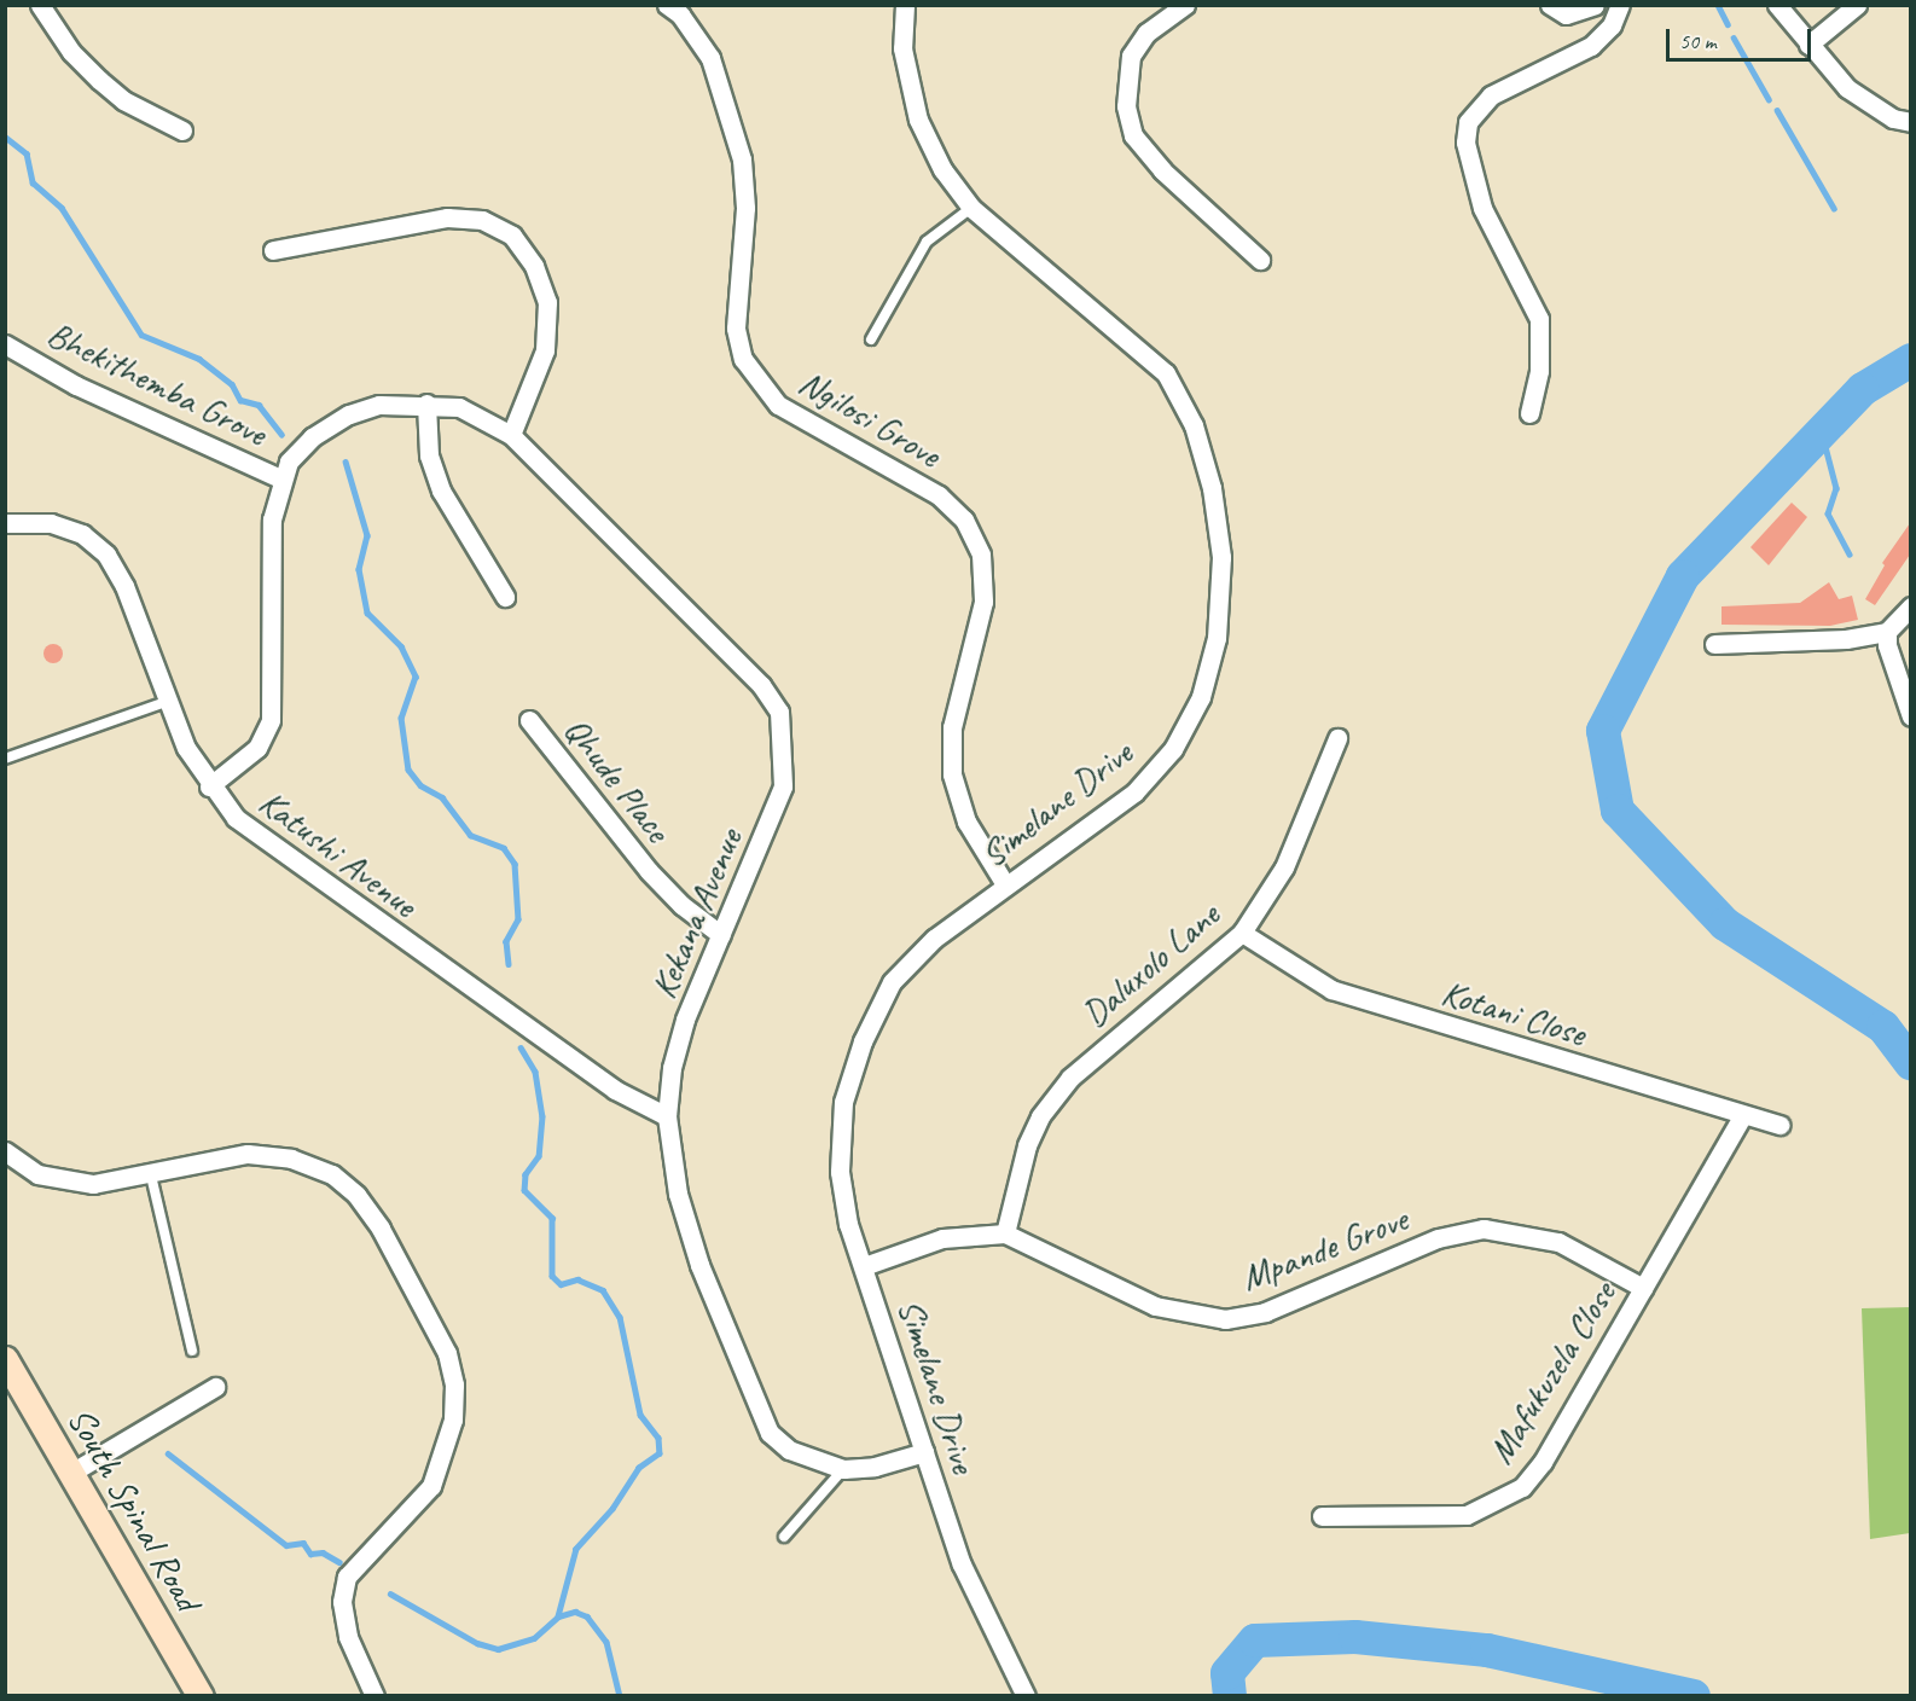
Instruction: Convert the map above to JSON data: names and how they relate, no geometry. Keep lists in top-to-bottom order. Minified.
{"streets":{"street":["Bhekithemba Grove","Ngilosi Grove","Qhude Place","Simelane Drive","Katushi Avenue","Kekana Avenue","Daluxolo Lane","Kotani Close","Mpande Grove","Mafukuzela Close","South Spinal Road"]},"crossings":[["Bhekithemba Grove","Kekana Avenue"],["Ngilosi Grove","Simelane Drive"],["Qhude Place","Kekana Avenue"],["Simelane Drive","Kekana Avenue"],["Katushi Avenue","Kekana Avenue"],["Daluxolo Lane","Kotani Close"],["Daluxolo Lane","Mpande Grove"],["Kotani Close","Mafukuzela Close"],["Mpande Grove","Mafukuzela Close"]],"scale_bar":"50 m"}
